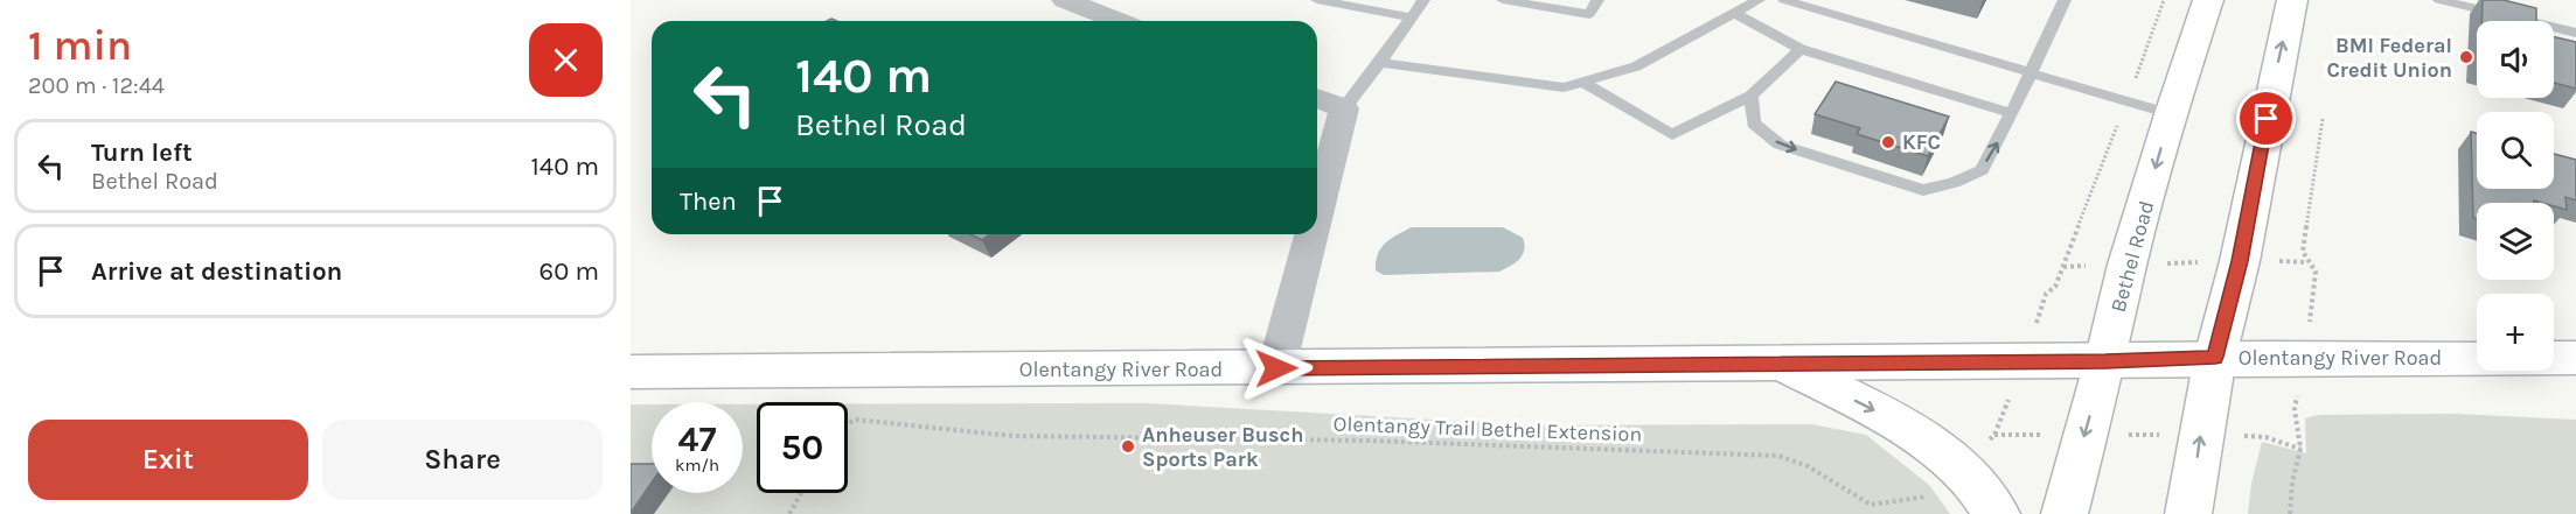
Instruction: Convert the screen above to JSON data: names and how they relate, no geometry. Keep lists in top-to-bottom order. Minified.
{"streets":{"main road":["Bethel Road","Olentangy River Road"],"path":["Olentangy Trail Bethel Extension"]},"crossings":[["Bethel Road","Olentangy River Road"]],"places":["BMI Federal Credit Union","KFC","Anheuser Busch Sports Park"],"page":{"heading":["1 min","200 m · 12:44"],"map_buttons":"+","turn":["140 m","Bethel Road"],"list":[{"name":"Turn left","note":"Bethel Road","value":"140 m"},{"name":"Arrive at destination","value":"60 m"}],"then":"Then","speed":"47 km/h","limit":"50","buttons":["Exit","Share"]}}
